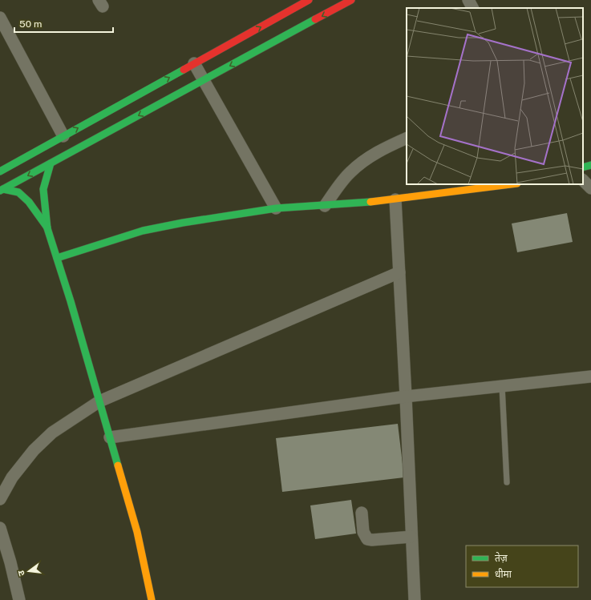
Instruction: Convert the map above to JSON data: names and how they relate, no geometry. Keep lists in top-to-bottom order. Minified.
{"legend":["तेज़","धीमा"],"scale_bar":"50 m","north":"left"}
